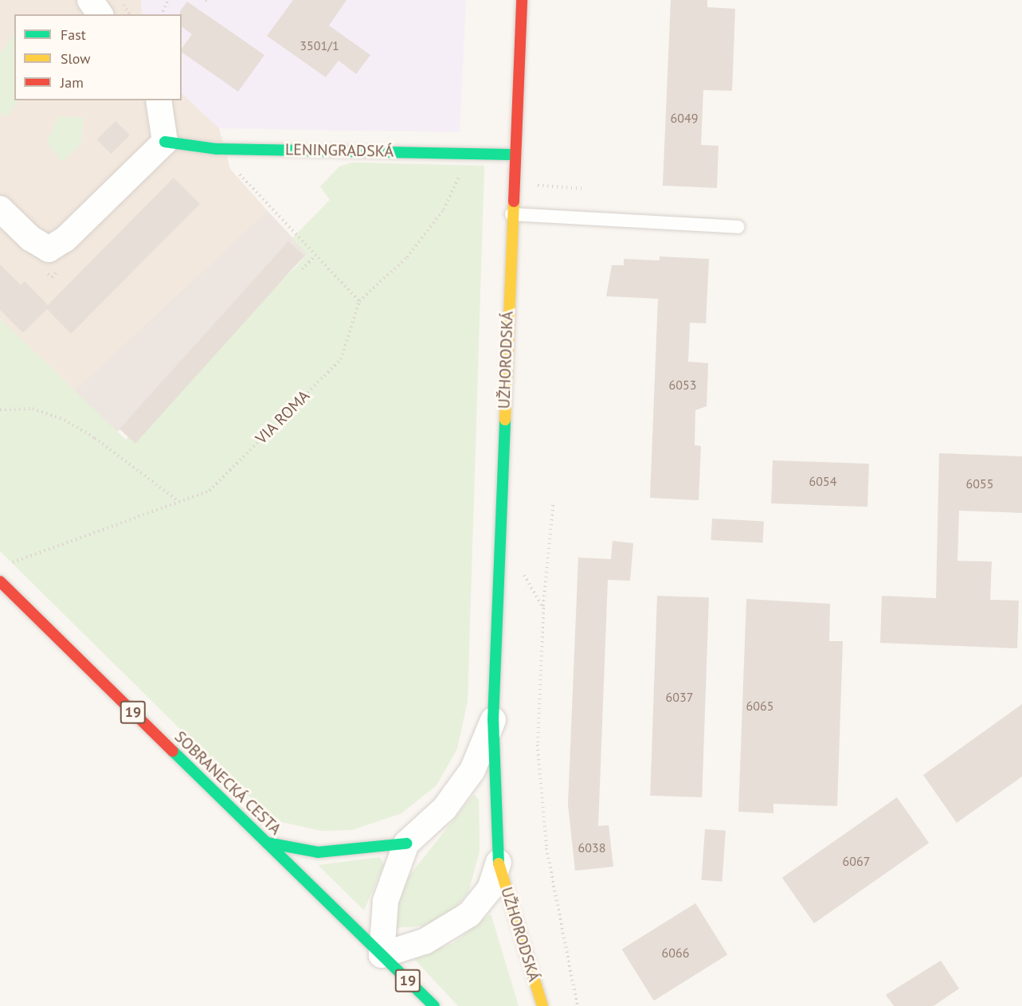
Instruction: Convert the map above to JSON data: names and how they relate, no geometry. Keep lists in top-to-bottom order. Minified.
{"streets":{"street":["LENINGRADSKÁ","UŽHORODSKÁ","19","SOBRANECKÁ CESTA"],"path":["VIA ROMA"]},"crossings":[["LENINGRADSKÁ","UŽHORODSKÁ"],["UŽHORODSKÁ","SOBRANECKÁ CESTA"]],"house_numbers":["3501/1","6049","6053","6054","6055","6037","6065","6038","6067","6066"],"legend":["Fast","Slow","Jam"]}
